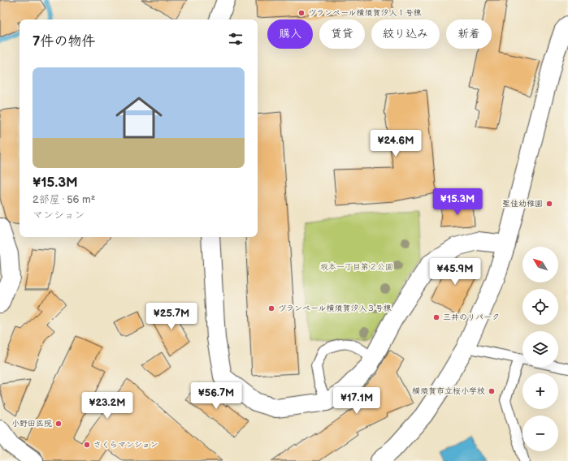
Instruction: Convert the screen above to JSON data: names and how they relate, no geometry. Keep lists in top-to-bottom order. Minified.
{"parks":["坂本一丁目第２公園"],"places":["ヴランベール横須賀汐入１号棟","聖佳幼稚園","ヴランベール横須賀汐入３号棟","三井のリパーク","横須賀市立桜小学校","小野田医院","さくらマンション"],"north":"top left","page":{"chip":["購入","賃貸","絞り込み","新着"],"heading":"7件の物件","list":[{"name":"¥15.3M","note":"2部屋 · 56 m² · マンション"}],"price":["¥24.6M","¥15.3M","¥45.9M","¥25.7M","¥56.7M","¥17.1M","¥23.2M"],"map_buttons":["+","−"]}}
